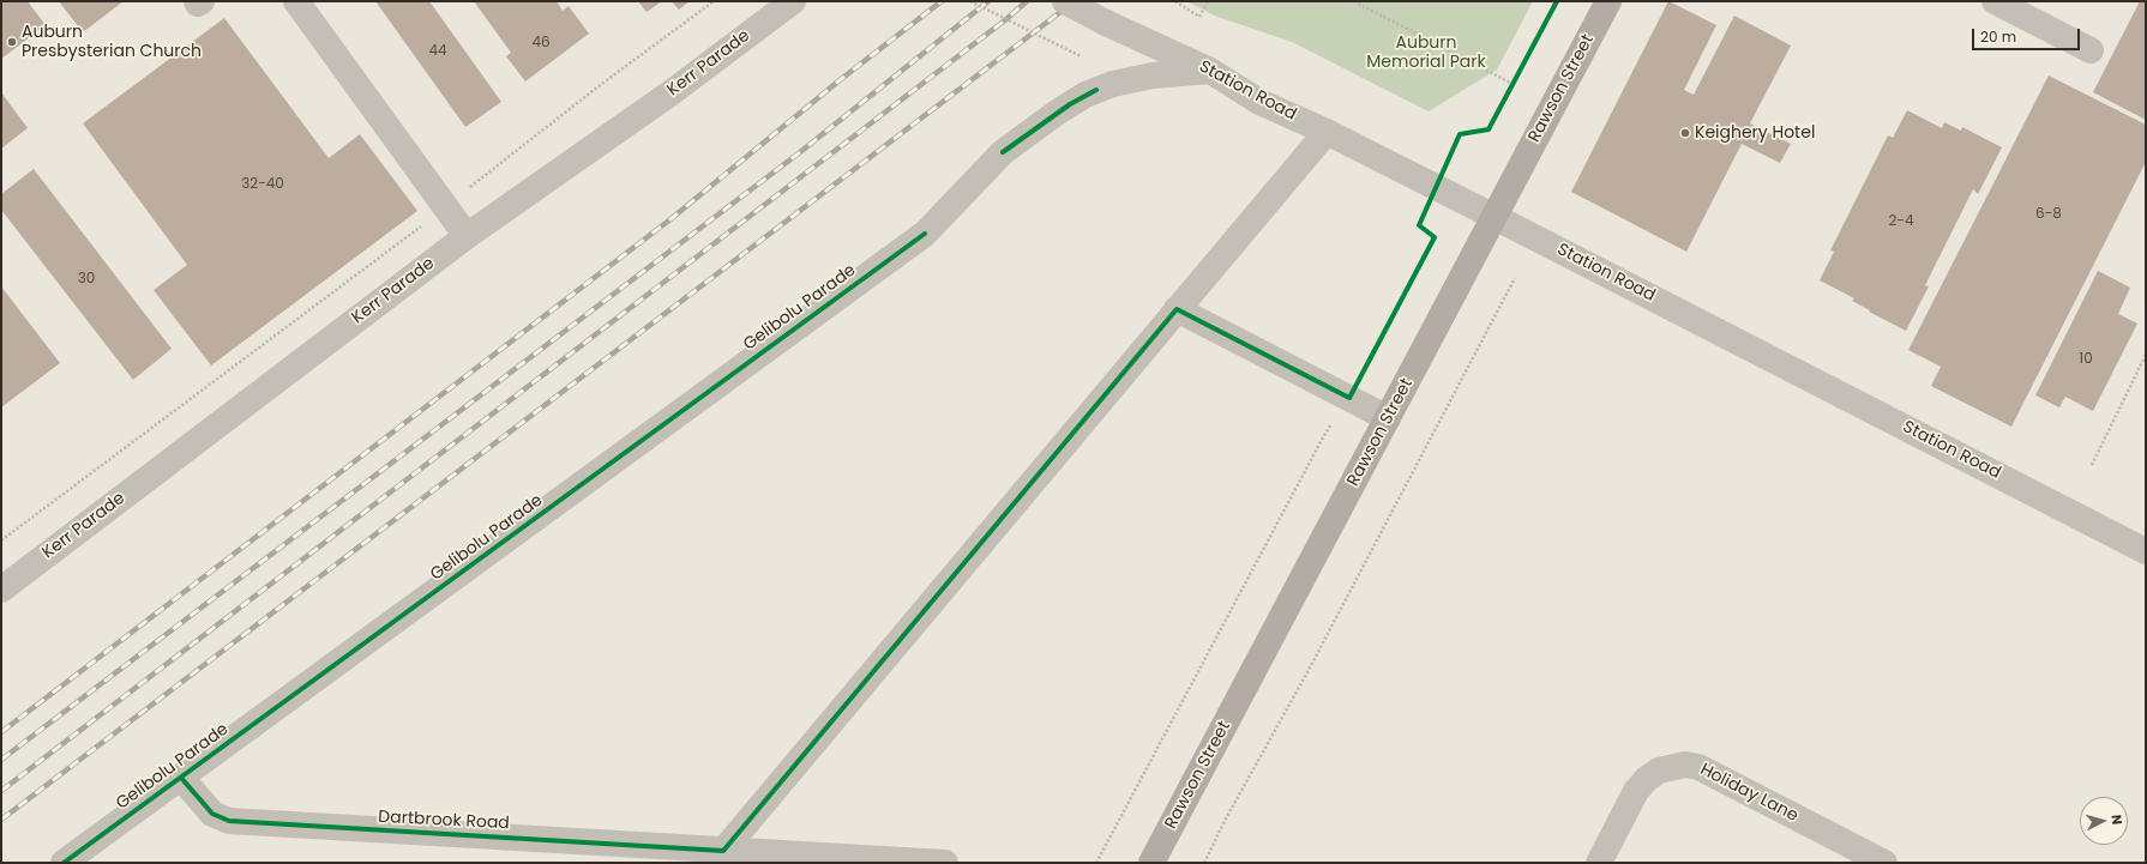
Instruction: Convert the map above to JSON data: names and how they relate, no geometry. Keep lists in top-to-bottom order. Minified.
{"streets":{"main road":["Rawson Street"],"street":["Kerr Parade","Station Road","Gelibolu Parade","Holiday Lane","Dartbrook Road"]},"crossings":[["Rawson Street","Station Road"],["Station Road","Gelibolu Parade"],["Gelibolu Parade","Dartbrook Road"]],"parks":["Auburn Memorial Park"],"places":["Auburn Presbysterian Church","Keighery Hotel"],"house_numbers":["46","44","32-40","6-8","2-4","30","10"],"scale_bar":"20 m","north":"right"}
